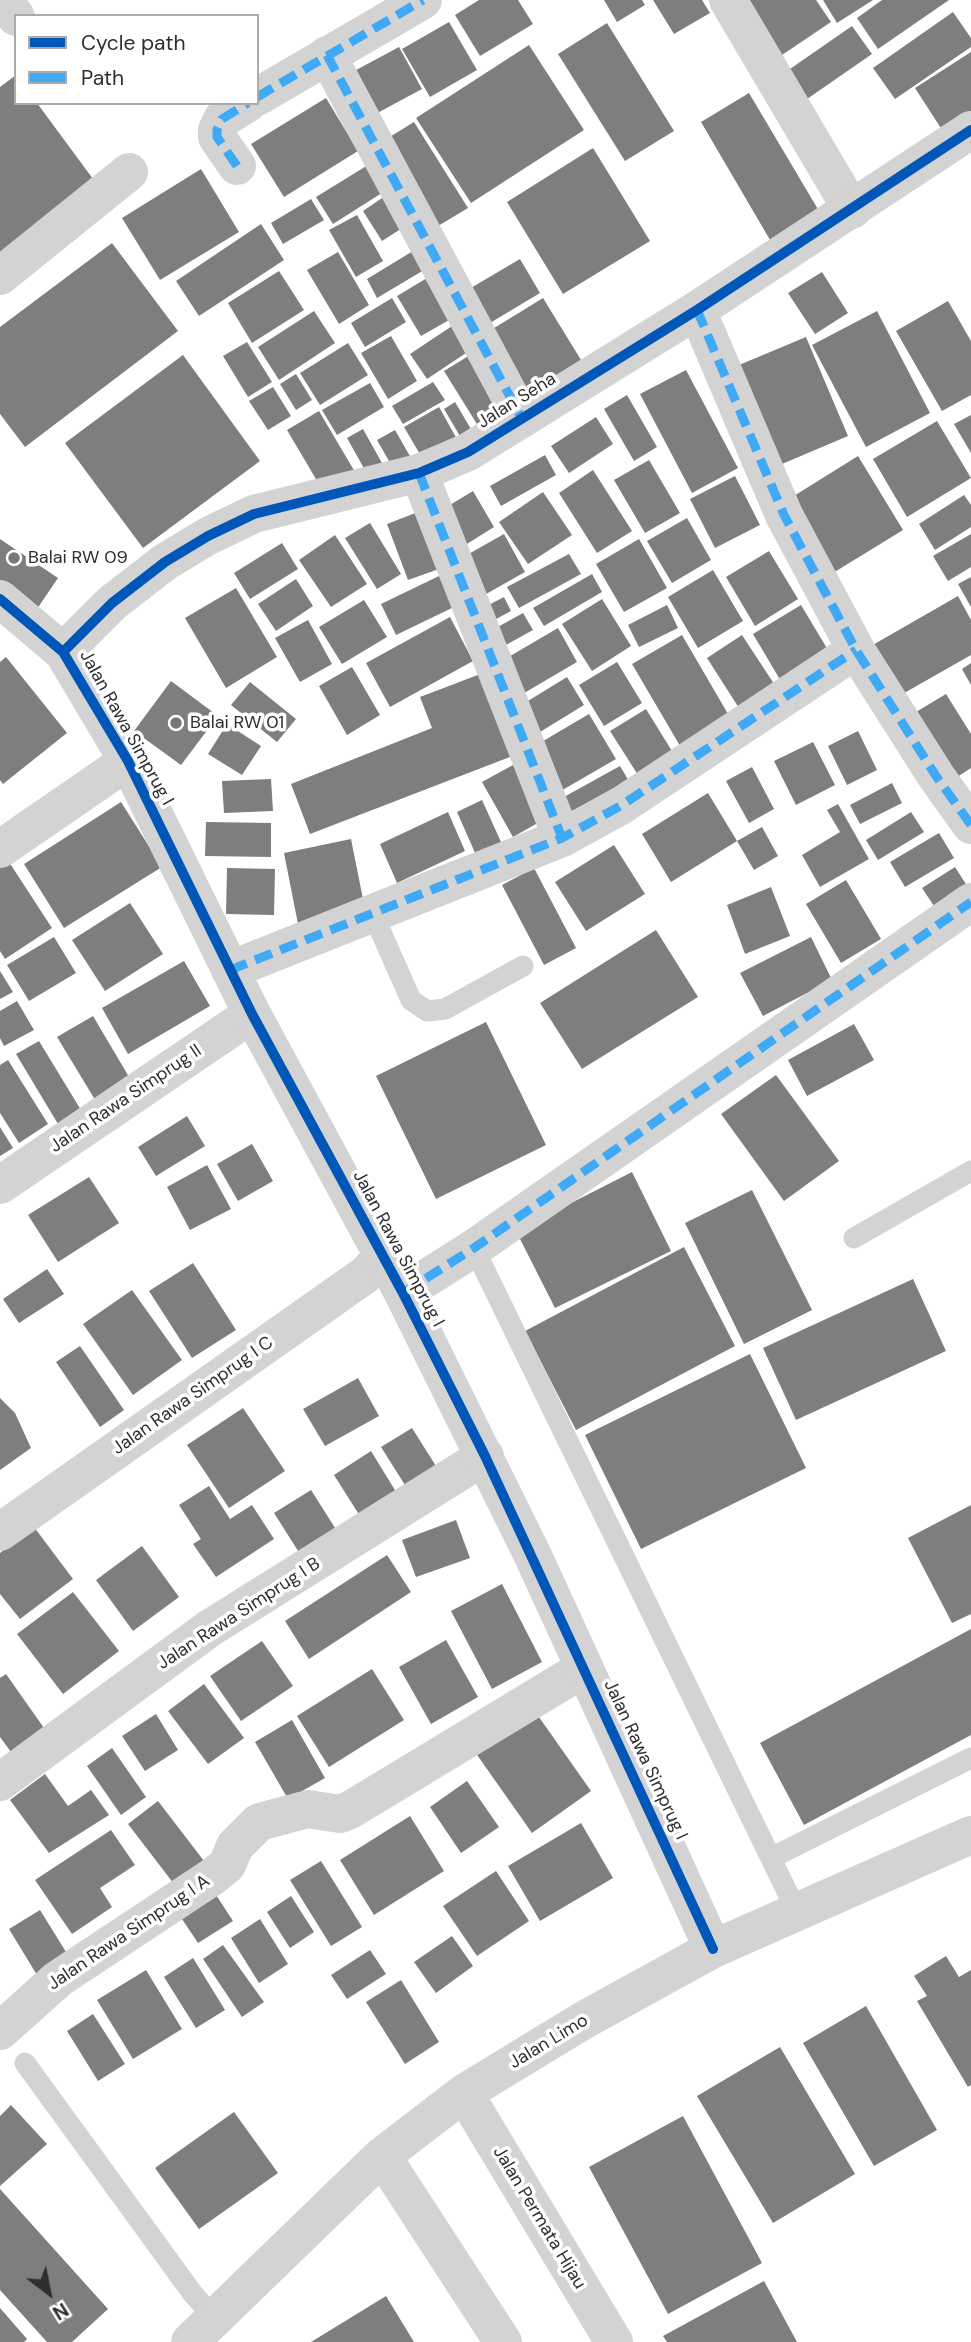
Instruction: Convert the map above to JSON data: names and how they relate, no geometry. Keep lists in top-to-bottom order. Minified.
{"streets":{"street":["Jalan Seha","Jalan Rawa Simprug I","Jalan Rawa Simprug II","Jalan Rawa Simprug I C","Jalan Rawa Simprug I B","Jalan Rawa Simprug I A","Jalan Limo","Jalan Permata Hijau"]},"crossings":[["Jalan Seha","Jalan Rawa Simprug I"],["Jalan Rawa Simprug I","Jalan Rawa Simprug II"],["Jalan Rawa Simprug I","Jalan Rawa Simprug I C"],["Jalan Rawa Simprug I","Jalan Rawa Simprug I B"],["Jalan Rawa Simprug I","Jalan Rawa Simprug I A"],["Jalan Rawa Simprug I","Jalan Limo"],["Jalan Limo","Jalan Permata Hijau"]],"places":["Balai RW 09","Balai RW 01"],"legend":["Cycle path","Path"],"north":"bottom right"}
